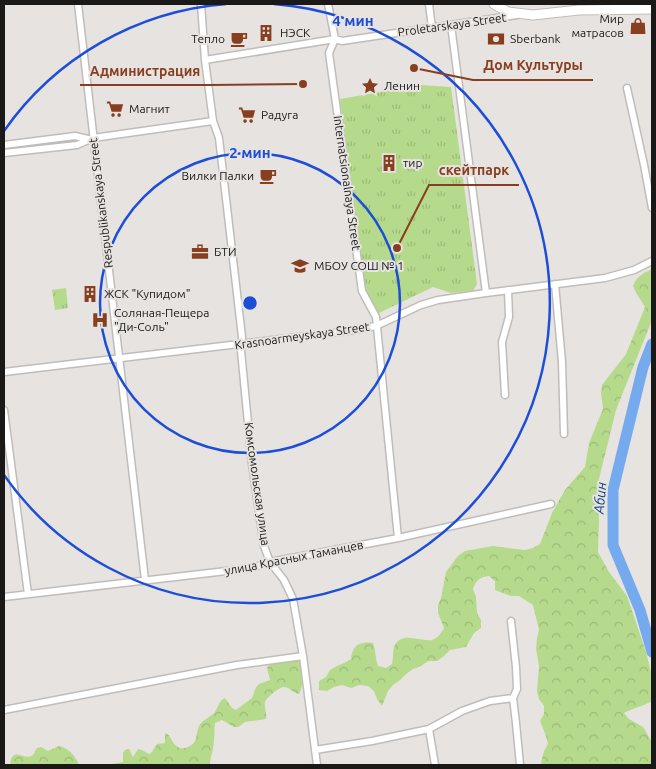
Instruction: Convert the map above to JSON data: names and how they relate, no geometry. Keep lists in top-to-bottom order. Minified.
{"streets":{"street":["Proletarskaya Street","Internatsionalnaya Street","Respublikanskaya Street","Krasnoarmeyskaya Street","Комсомольская улица","улица Красных Таманцев"]},"crossings":[["Proletarskaya Street","Internatsionalnaya Street"],["Proletarskaya Street","Комсомольская улица"],["Internatsionalnaya Street","Krasnoarmeyskaya Street"],["Internatsionalnaya Street","улица Красных Таманцев"],["Respublikanskaya Street","Krasnoarmeyskaya Street"],["Respublikanskaya Street","улица Красных Таманцев"],["Krasnoarmeyskaya Street","Комсомольская улица"],["Комсомольская улица","улица Красных Таманцев"]],"water":["Абин"],"places":{"shop":["Мир матрасов"],"building":["НЭСК","тир","ЖСК \"Купидом\""],"cafe":["Тепло","Вилки Палки"],"bank":["Sberbank"],"other":["Дом Культуры","Администрация","скейтпарк"],"place":["Ленин"],"supermarket":["Магнит","Радуга"],"office":["БТИ"],"school or university":["МБОУ СОШ № 1"],"hospital":["Соляная-Пещера \"Ди-Соль\""]},"rings":["4 мин","2 мин"]}
